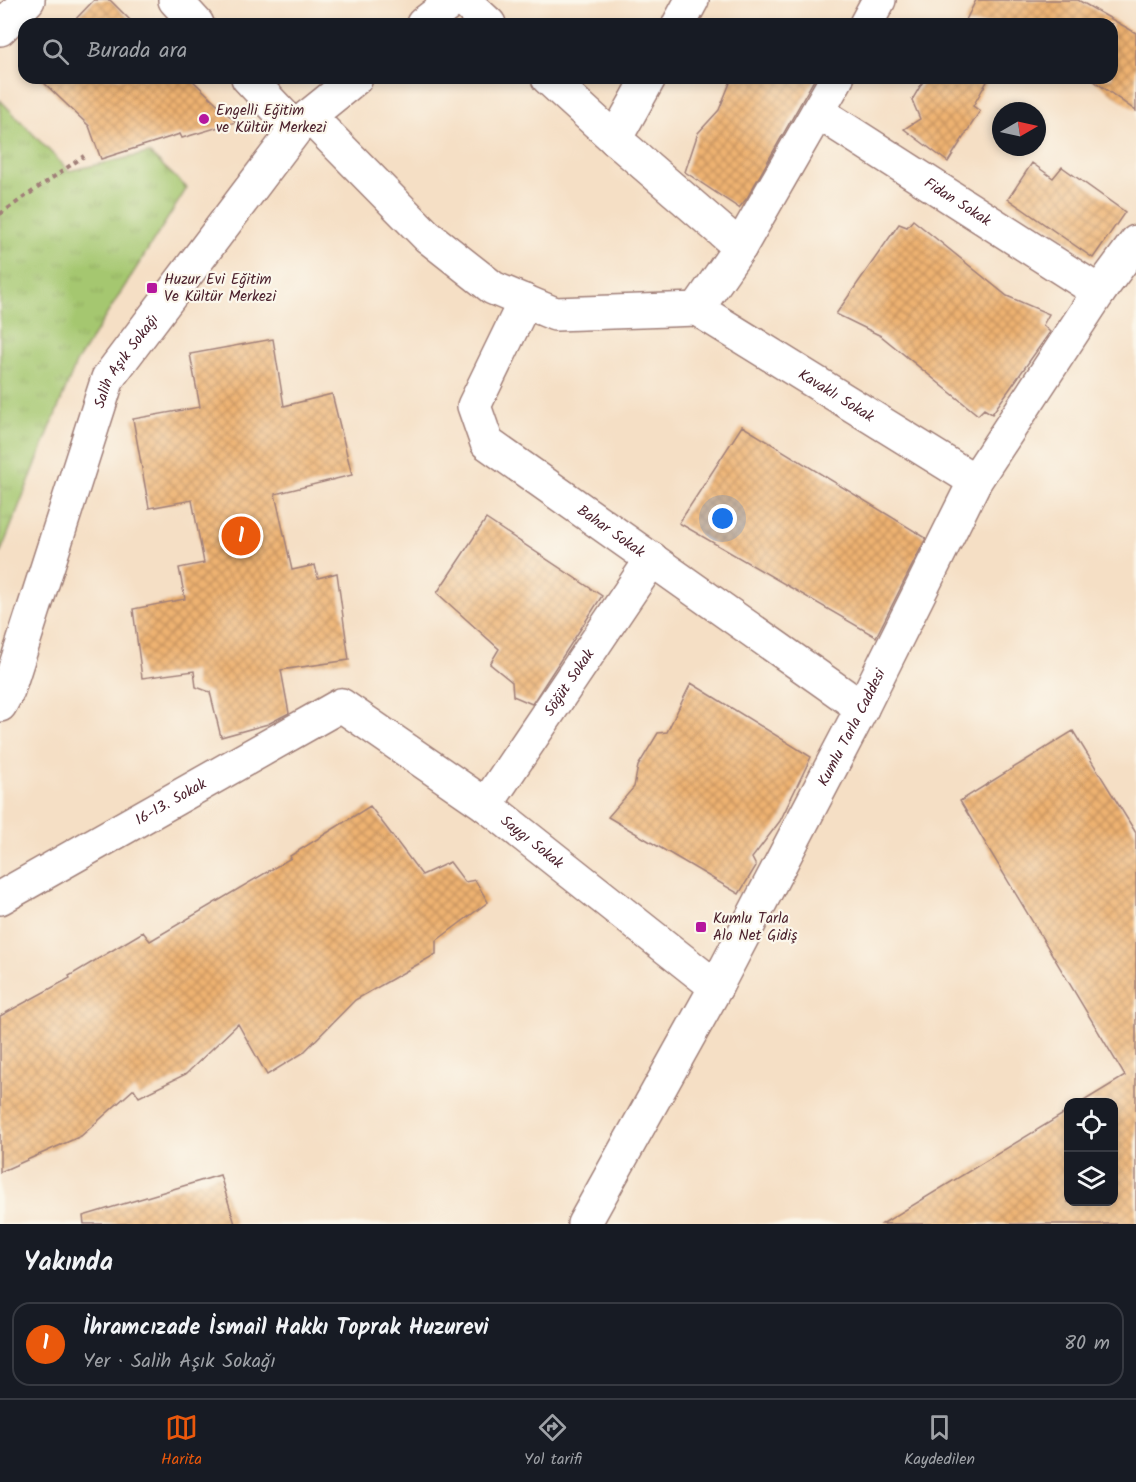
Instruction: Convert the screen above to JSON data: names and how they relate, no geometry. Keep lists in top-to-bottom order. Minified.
{"streets":{"street":["Fidan Sokak","Salih Aşık Sokağı","Kavaklı Sokak","Bahar Sokak","Söğüt Sokak","Kumlu Tarla Caddesi","16-13. Sokak","Saygı Sokak"]},"crossings":[["Fidan Sokak","Kumlu Tarla Caddesi"],["Kavaklı Sokak","Kumlu Tarla Caddesi"],["Bahar Sokak","Söğüt Sokak"],["Bahar Sokak","Kumlu Tarla Caddesi"],["Söğüt Sokak","Saygı Sokak"],["Kumlu Tarla Caddesi","Saygı Sokak"],["16-13. Sokak","Saygı Sokak"]],"places":{"other":["Engelli Eğitim ve Kültür Merkezi"],"transit":["Huzur Evi Eğitim Ve Kültür Merkezi","Kumlu Tarla Alo Net Gidiş"]},"north":"right","page":{"search":"Burada ara","pins":"1","heading":"Yakında","list":[{"mark":"1","name":"İhramcızade İsmail Hakkı Toprak Huzurevi","note":"Yer · Salih Aşık Sokağı","value":"80 m"}],"nav":["Harita","Yol tarifi","Kaydedilen"]}}
